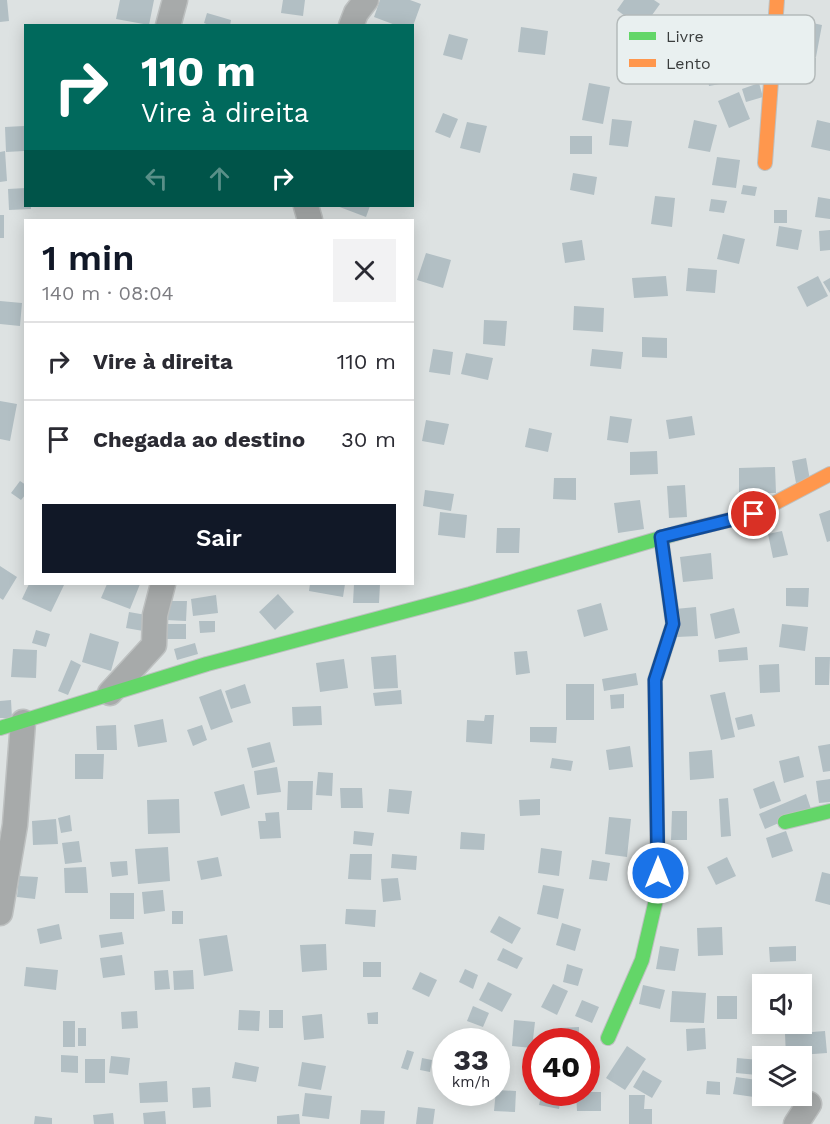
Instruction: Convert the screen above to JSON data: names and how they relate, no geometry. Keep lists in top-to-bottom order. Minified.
{"legend":["Livre","Lento"],"page":{"turn":["110 m","Vire à direita"],"heading":["1 min","140 m · 08:04"],"list":[{"name":"Vire à direita","value":"110 m"},{"name":"Chegada ao destino","value":"30 m"}],"buttons":"Sair","speed":"33 km/h","limit":"40"}}
